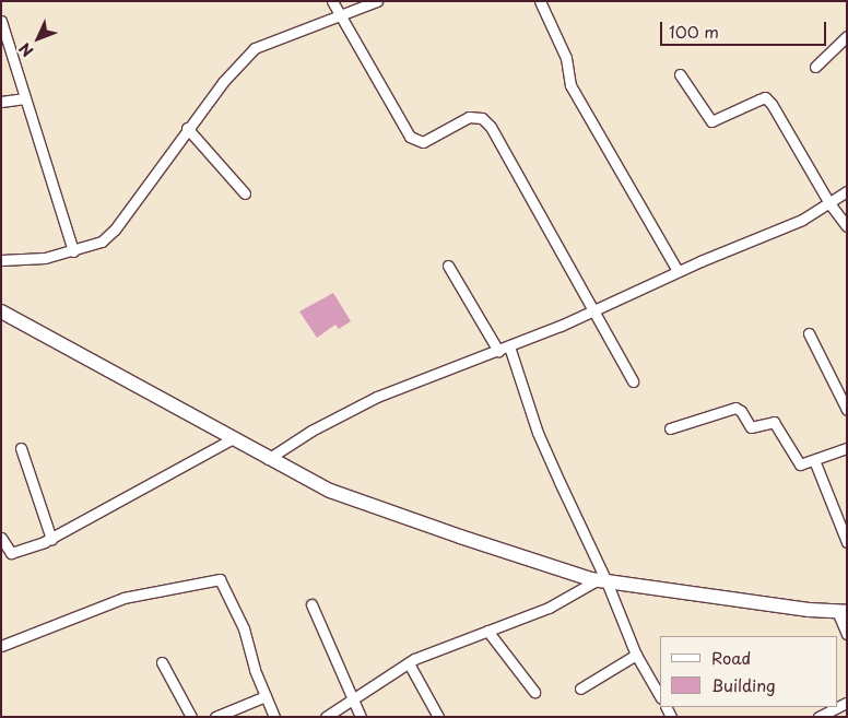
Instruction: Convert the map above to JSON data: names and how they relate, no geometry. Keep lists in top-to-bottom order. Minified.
{"legend":["Road","Building"],"scale_bar":"100 m","north":"bottom left"}
